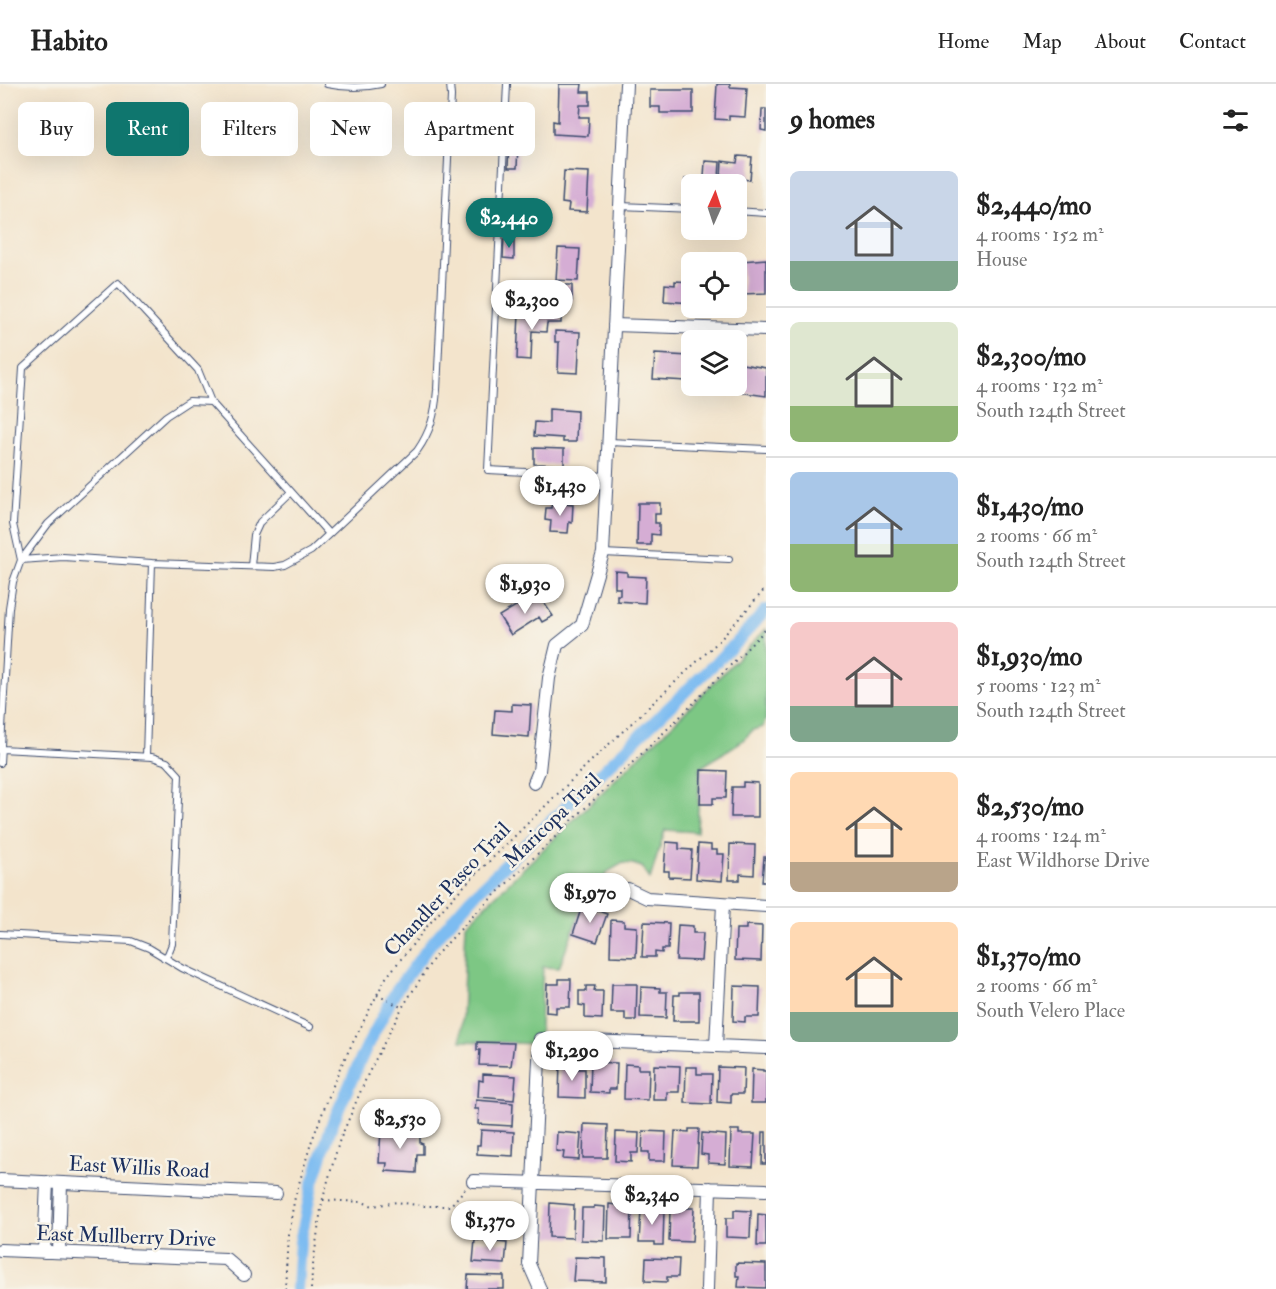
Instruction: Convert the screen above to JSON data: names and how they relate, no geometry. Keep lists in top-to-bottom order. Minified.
{"streets":{"street":["East Willis Road","East Mullberry Drive"],"path":["Maricopa Trail","Chandler Paseo Trail"]},"north":"top","page":{"header":"Habito","nav":["Home","Map","About","Contact"],"heading":"9 homes","chip":["Buy","Rent","Filters","New","Apartment"],"list":[{"name":"$2,440/mo","note":"4 rooms · 152 m² · House"},{"name":"$2,300/mo","note":"4 rooms · 132 m² · South 124th Street"},{"name":"$1,430/mo","note":"2 rooms · 66 m² · South 124th Street"},{"name":"$1,930/mo","note":"5 rooms · 123 m² · South 124th Street"},{"name":"$2,530/mo","note":"4 rooms · 124 m² · East Wildhorse Drive"},{"name":"$1,370/mo","note":"2 rooms · 66 m² · South Velero Place"}],"price":["$2,440","$2,300","$1,430","$1,930","$1,970","$1,290","$2,530","$2,340","$1,370"]}}
